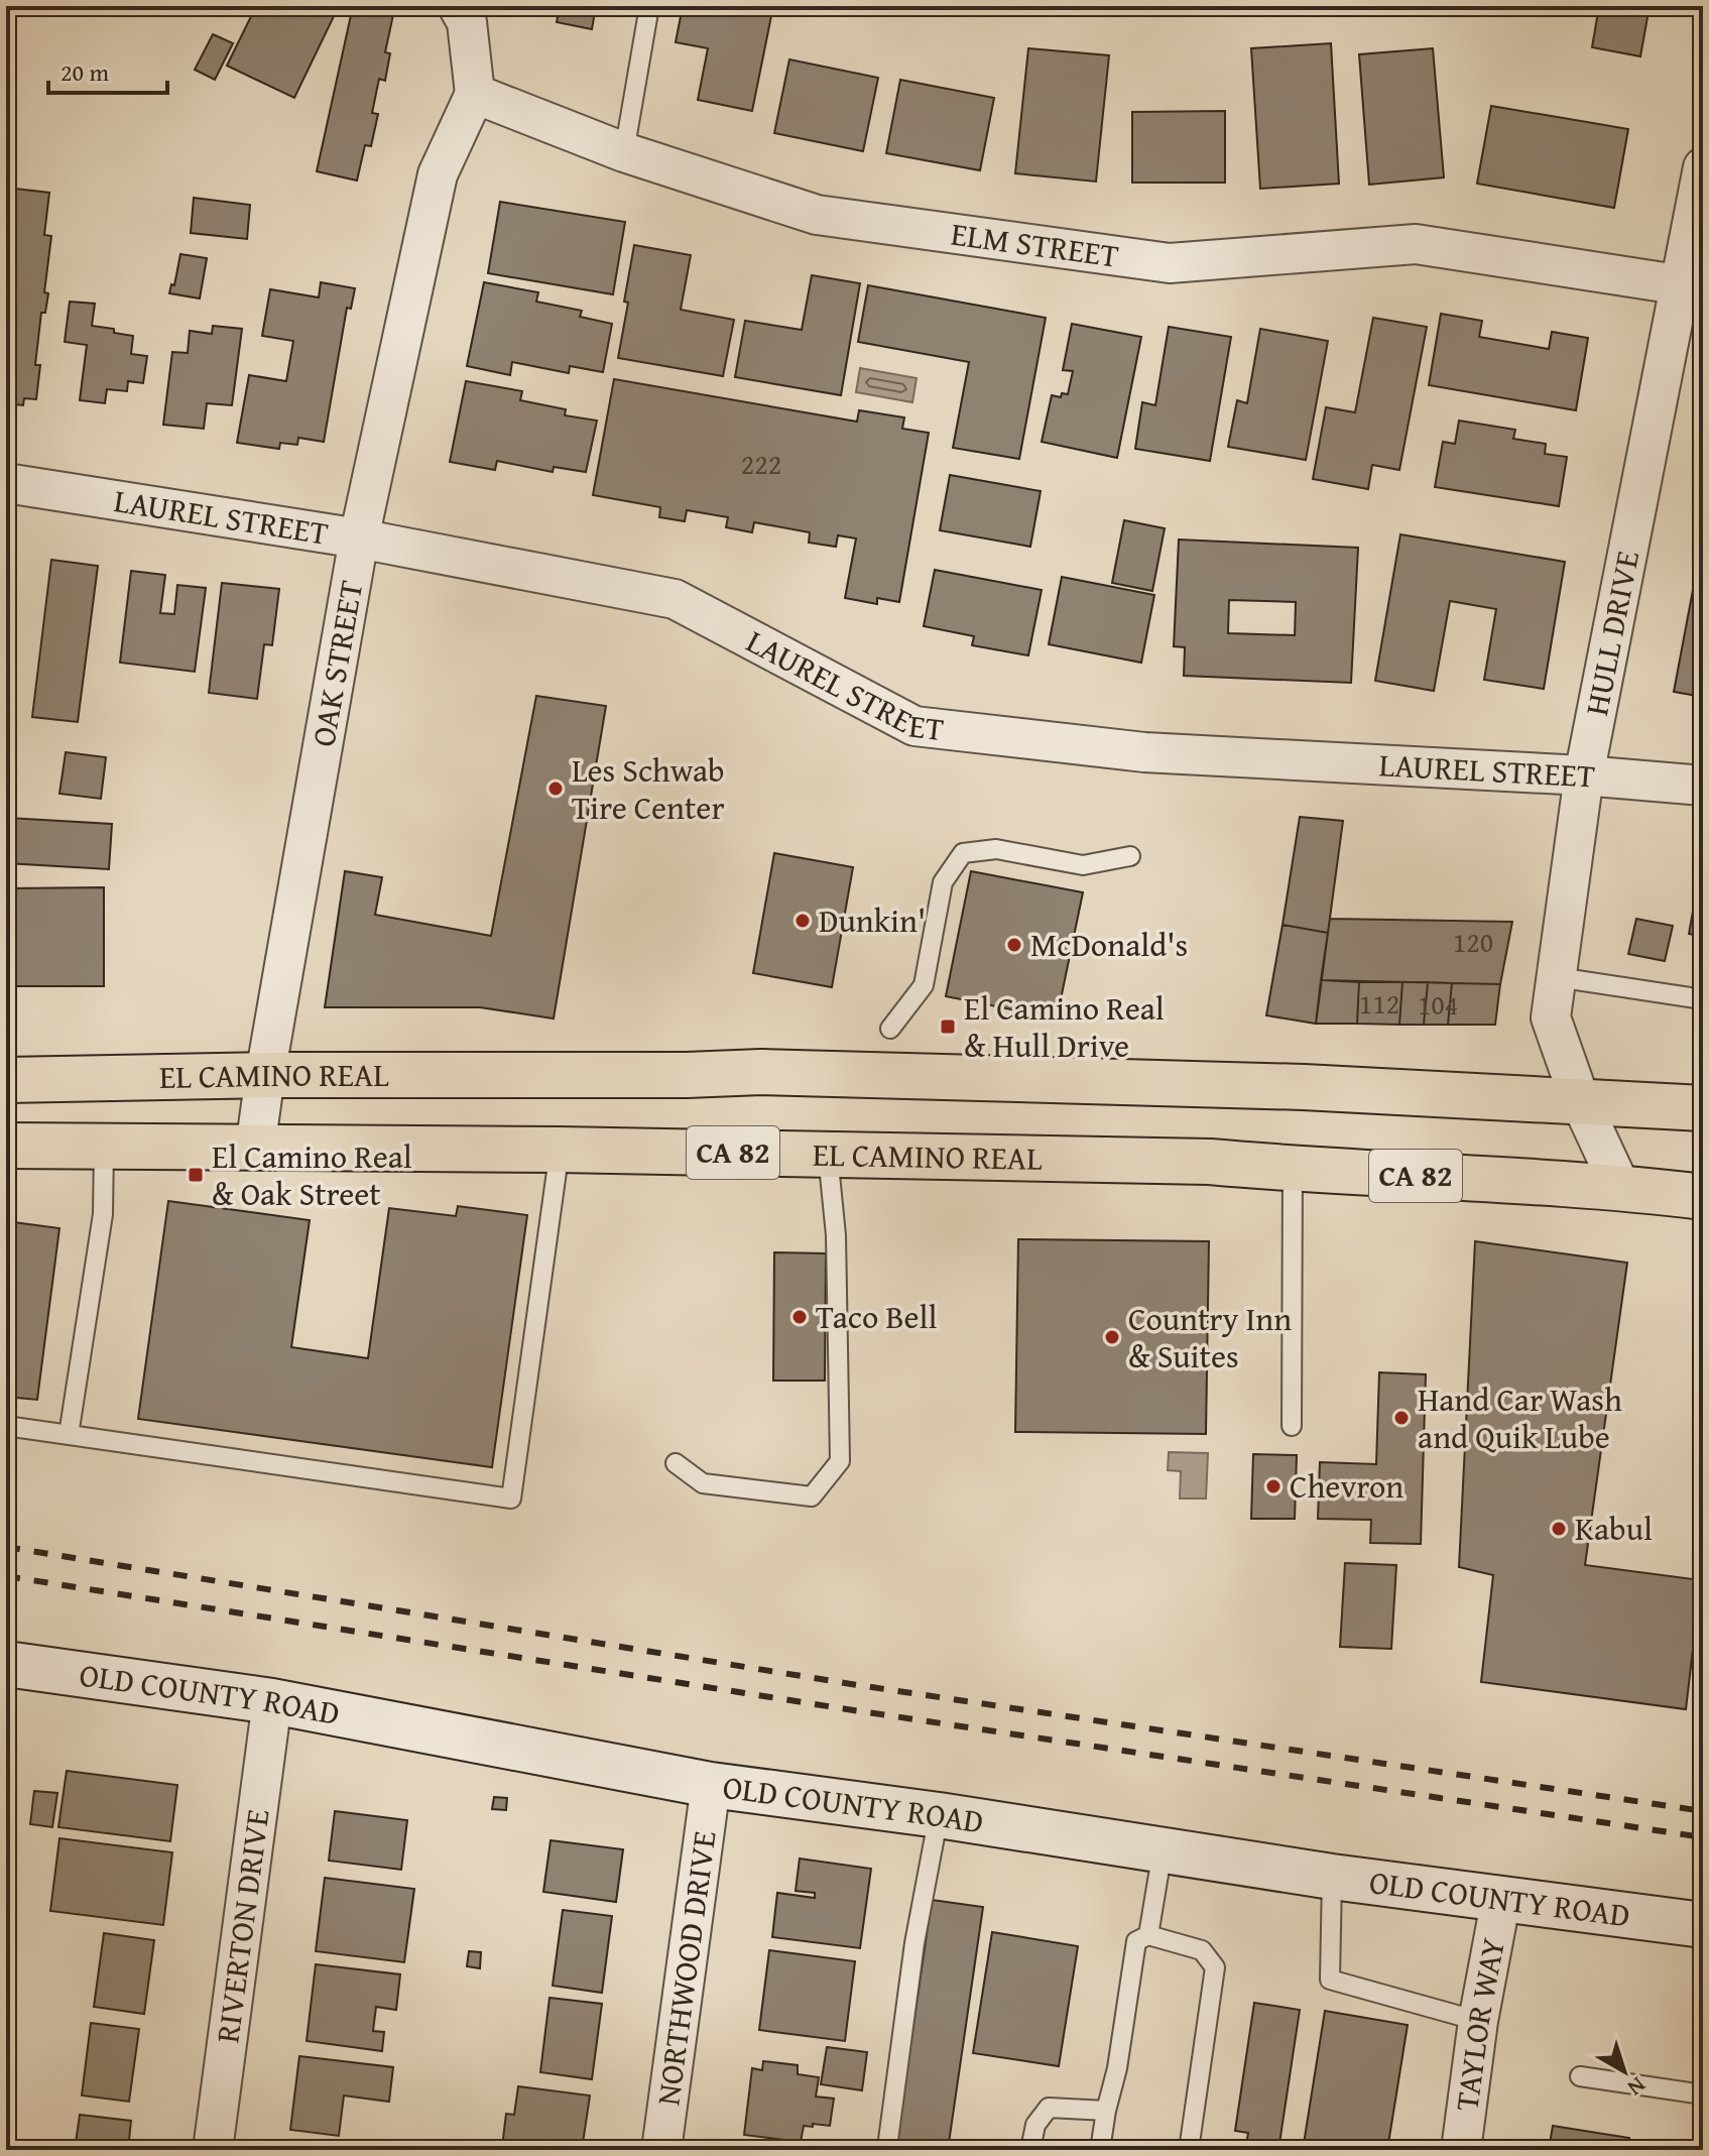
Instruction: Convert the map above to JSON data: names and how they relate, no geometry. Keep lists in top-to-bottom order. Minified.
{"streets":{"main road":["EL CAMINO REAL","CA 82","OLD COUNTY ROAD"],"street":["ELM STREET","LAUREL STREET","HULL DRIVE","OAK STREET","RIVERTON DRIVE","NORTHWOOD DRIVE","TAYLOR WAY"]},"crossings":[["ELM STREET","HULL DRIVE"],["ELM STREET","OAK STREET"],["LAUREL STREET","HULL DRIVE"],["LAUREL STREET","OAK STREET"],["HULL DRIVE","EL CAMINO REAL"],["OAK STREET","EL CAMINO REAL"],["OLD COUNTY ROAD","RIVERTON DRIVE"],["OLD COUNTY ROAD","NORTHWOOD DRIVE"],["OLD COUNTY ROAD","TAYLOR WAY"]],"places":{"other":["Les Schwab Tire Center","Dunkin'","McDonald's","Taco Bell","Country Inn & Suites","Hand Car Wash and Quik Lube","Chevron","Kabul"],"transit":["El Camino Real & Hull Drive","El Camino Real & Oak Street"]},"house_numbers":["222","120","112","104"],"scale_bar":"20 m","north":"bottom right"}
